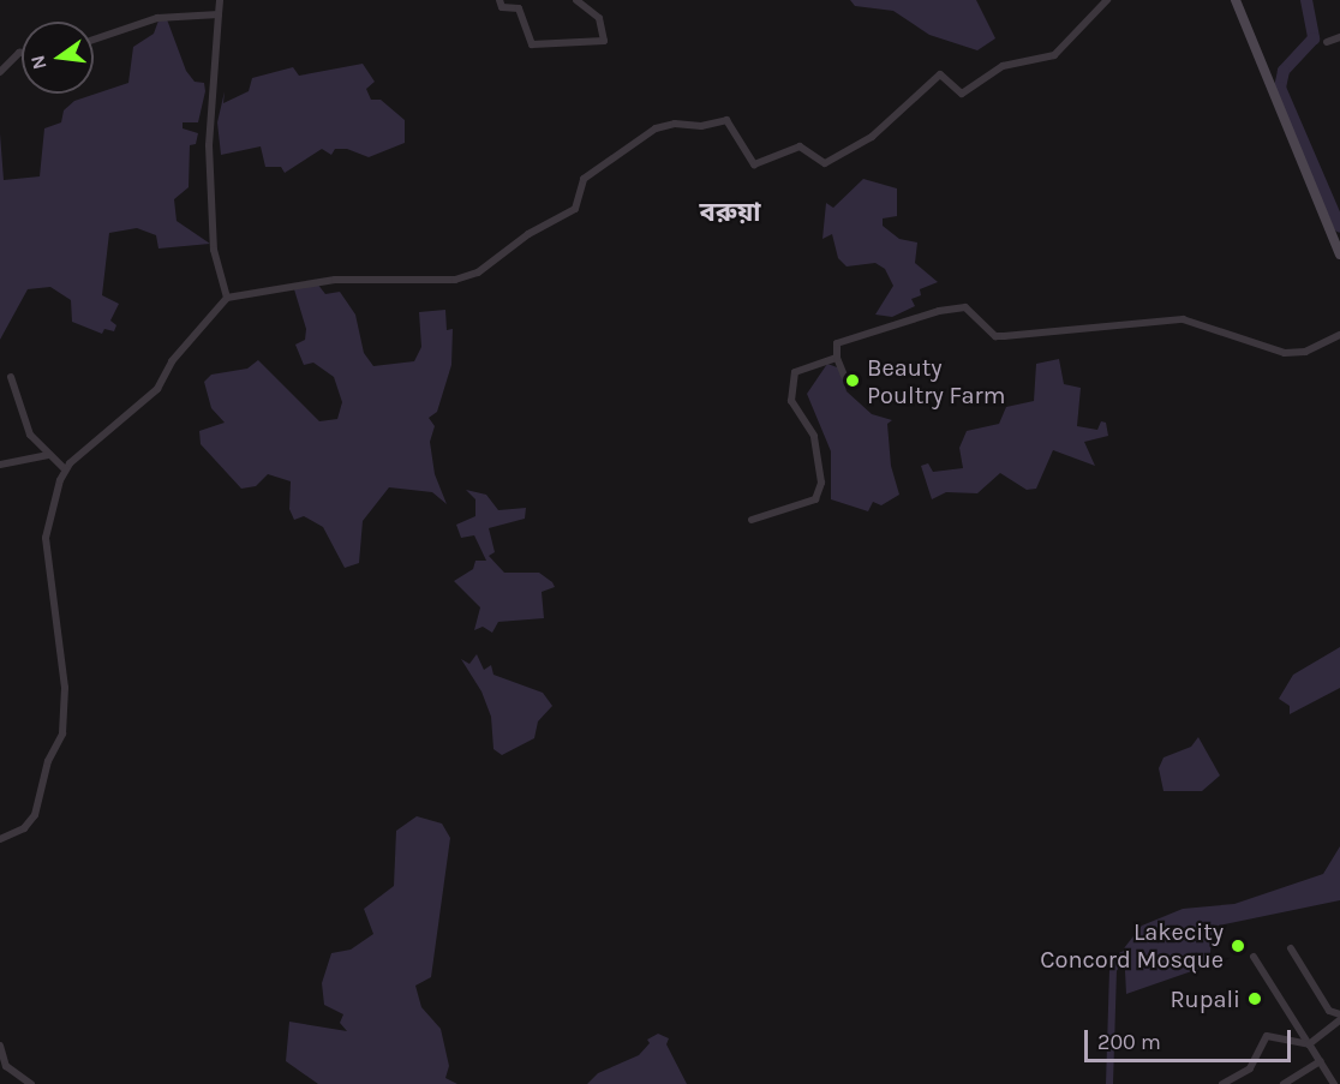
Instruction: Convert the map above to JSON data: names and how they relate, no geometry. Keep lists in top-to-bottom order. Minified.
{"districts":["বরুয়া"],"places":["Beauty Poultry Farm","Lakecity Concord Mosque","Rupali"],"scale_bar":"200 m","north":"left"}
